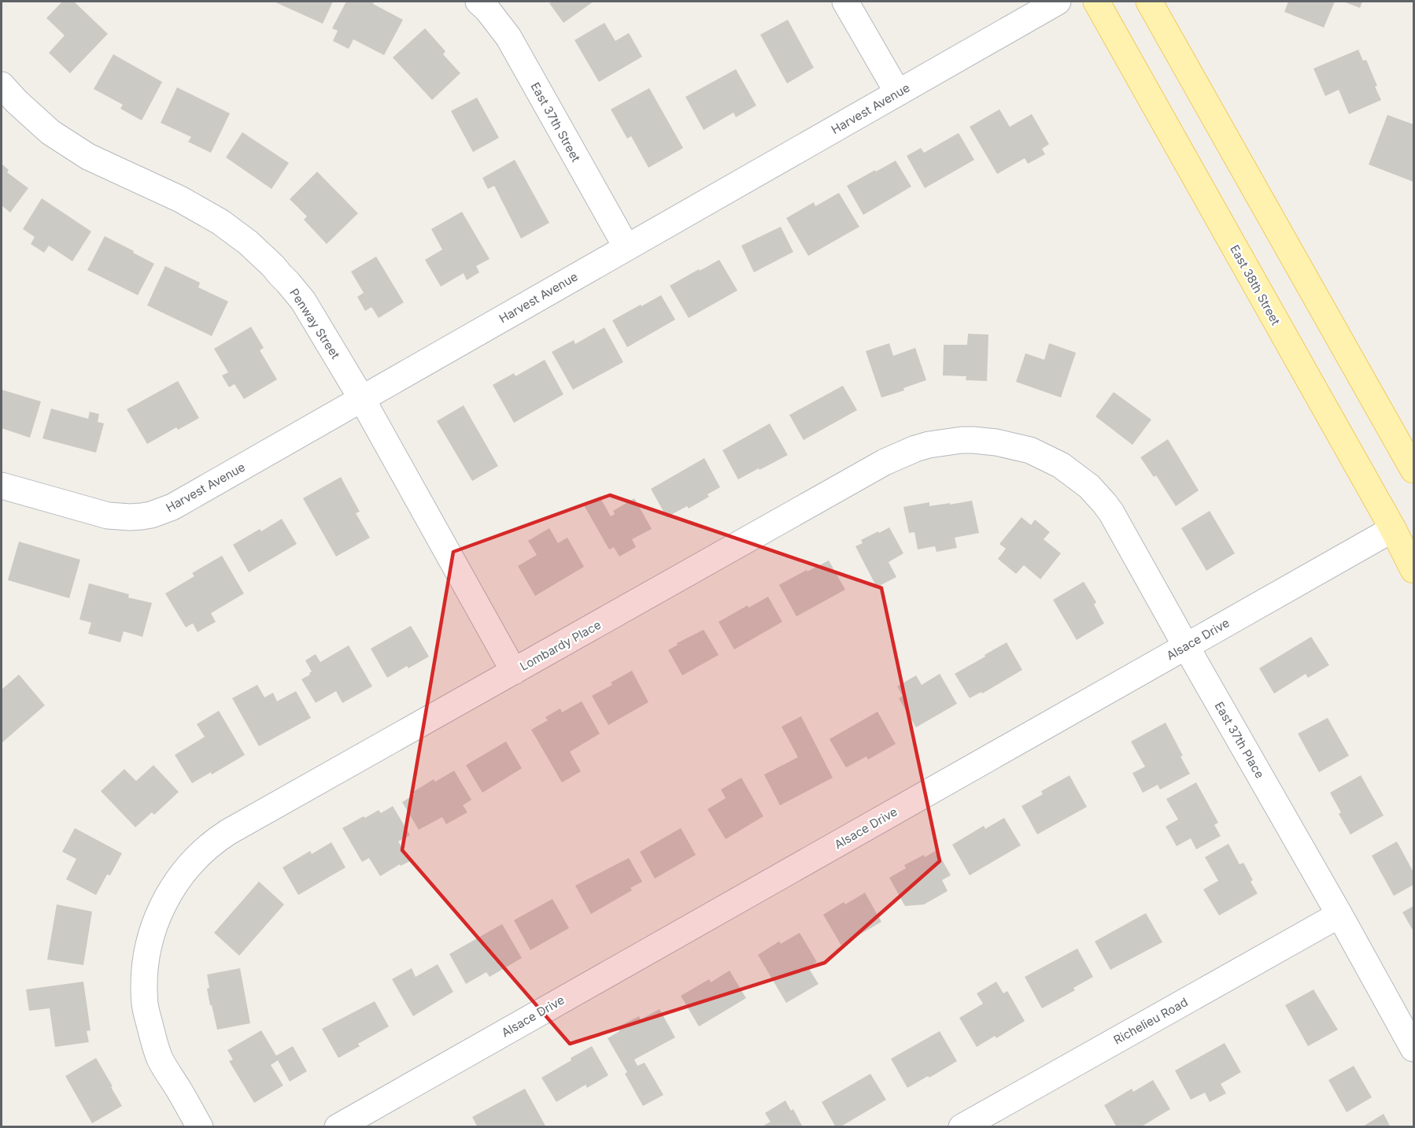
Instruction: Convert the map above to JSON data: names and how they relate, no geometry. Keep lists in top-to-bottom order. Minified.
{"streets":{"main road":["East 38th Street"],"street":["Harvest Avenue","East 37th Street","Penway Street","Alsace Drive","Lombardy Place","East 37th Place","Richelieu Road"]},"crossings":[["Harvest Avenue","East 37th Street"],["Harvest Avenue","Penway Street"],["East 38th Street","Alsace Drive"],["Penway Street","Lombardy Place"],["Alsace Drive","East 37th Place"],["Lombardy Place","East 37th Place"],["East 37th Place","Richelieu Road"]]}
